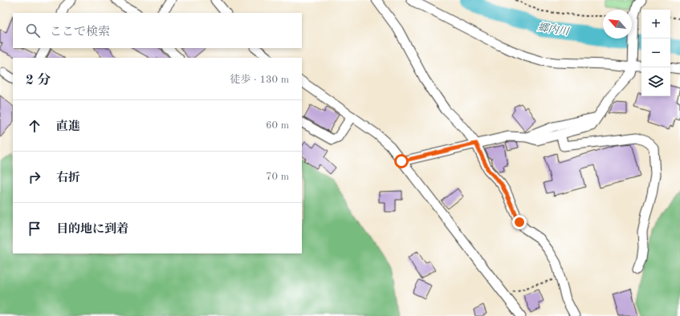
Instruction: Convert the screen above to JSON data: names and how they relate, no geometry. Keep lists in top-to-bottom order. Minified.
{"water":["郷内川"],"north":"top left","page":{"map_buttons":["+","−"],"search":"ここで検索","heading":["2 分","徒歩 · 130 m"],"list":[["直進","60 m"],["右折","70 m"],"目的地に到着"]}}
